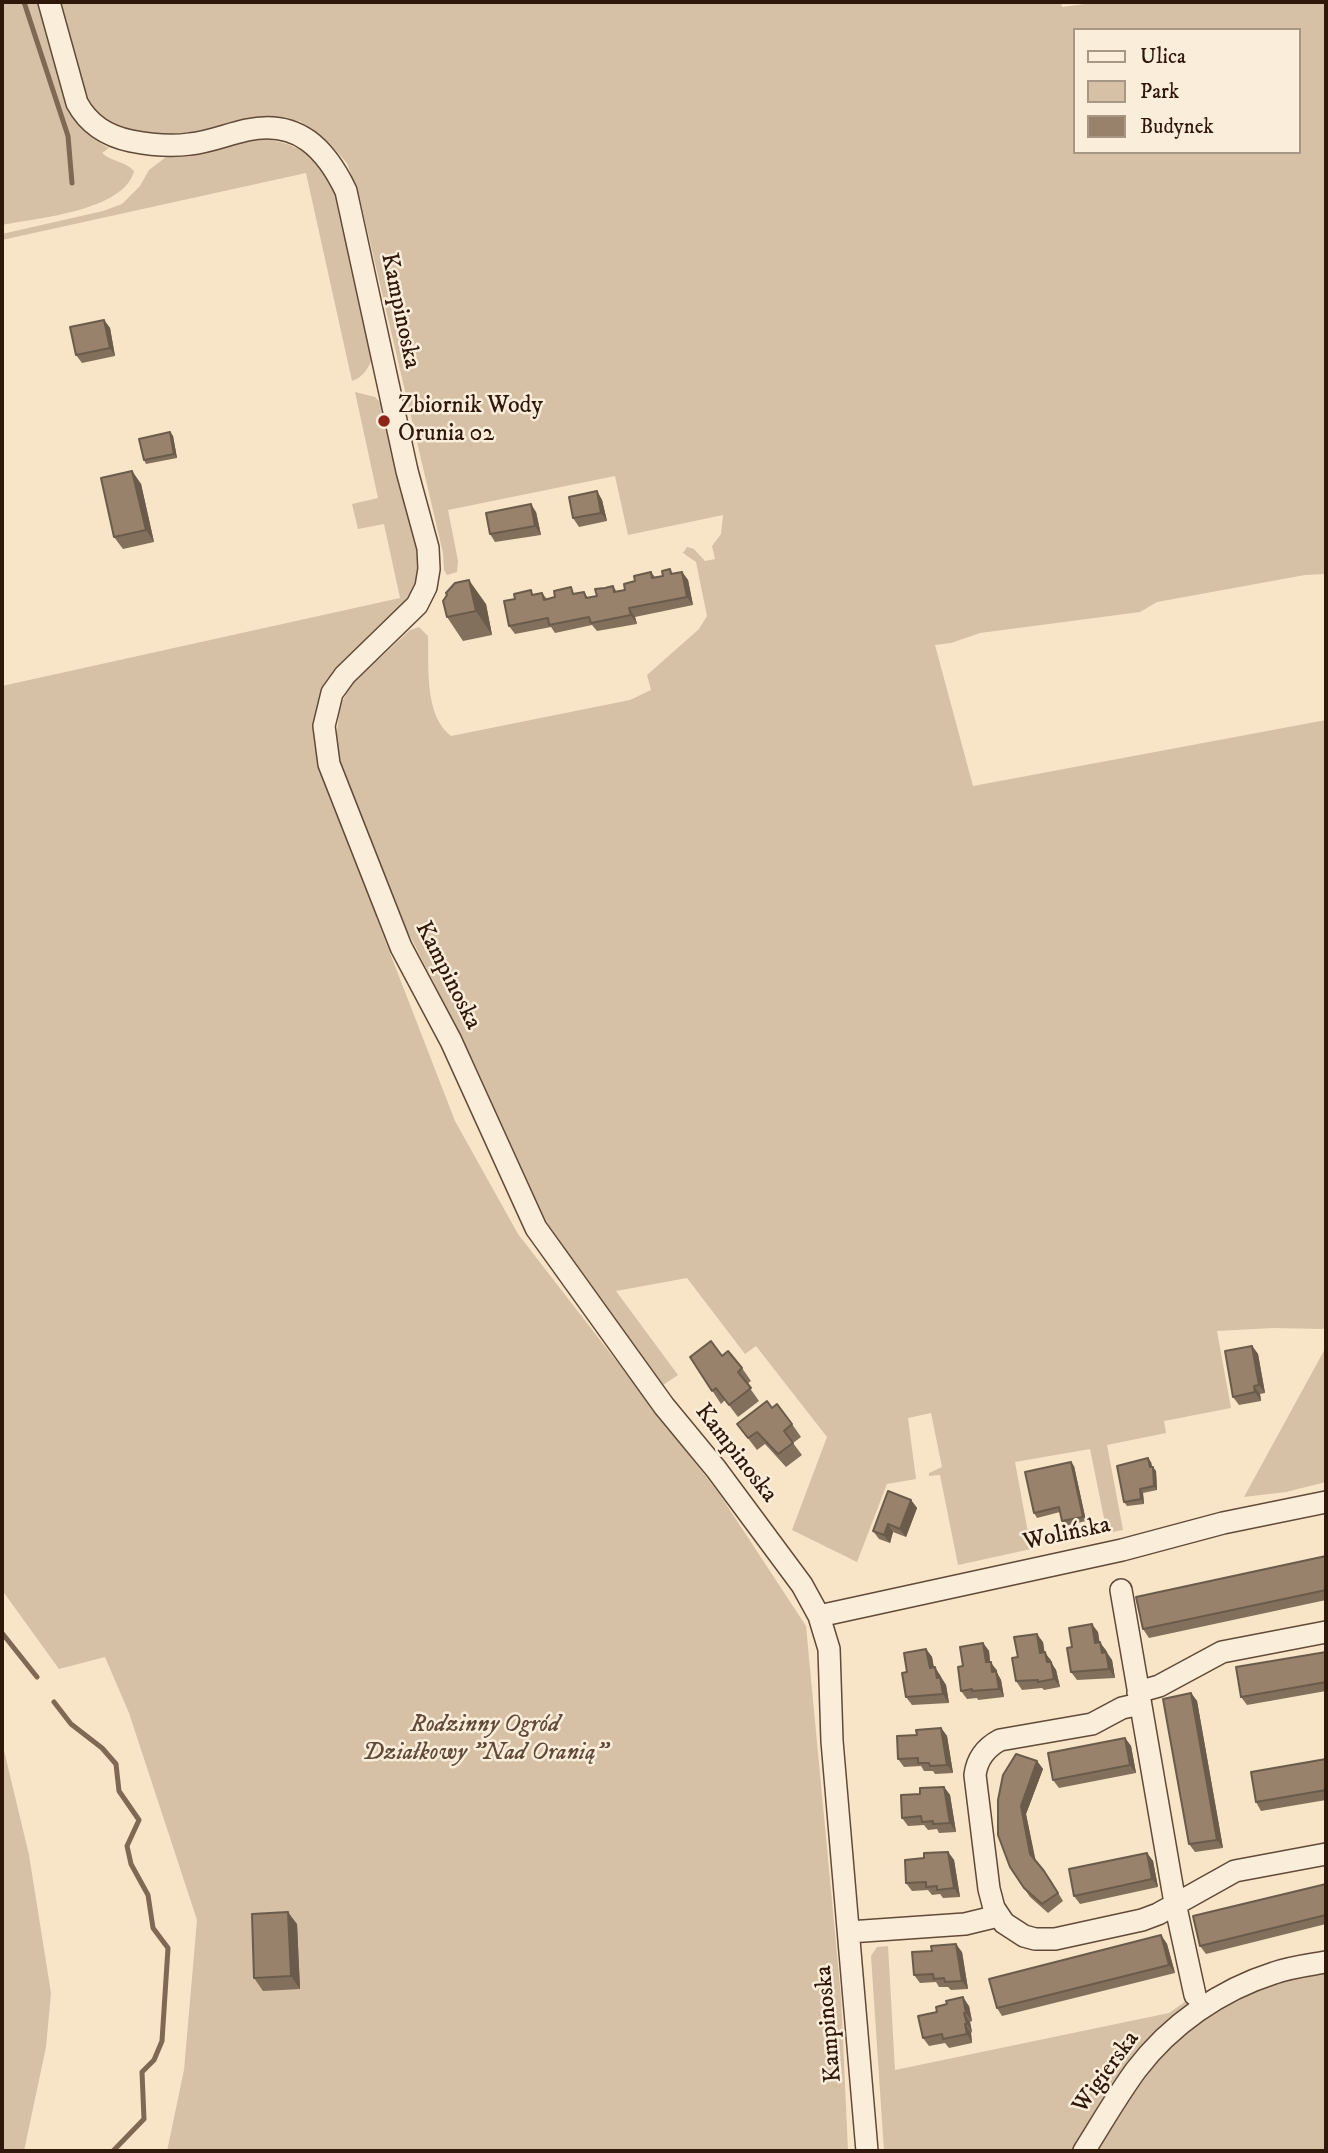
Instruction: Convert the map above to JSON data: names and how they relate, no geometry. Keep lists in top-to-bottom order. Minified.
{"streets":{"street":["Kampinoska","Wolińska","Wigierska"]},"crossings":[["Kampinoska","Wolińska"]],"parks":["Rodzinny Ogród Działkowy \"Nad Oranią\""],"places":["Zbiornik Wody Orunia 02"],"legend":["Ulica","Park","Budynek"]}
